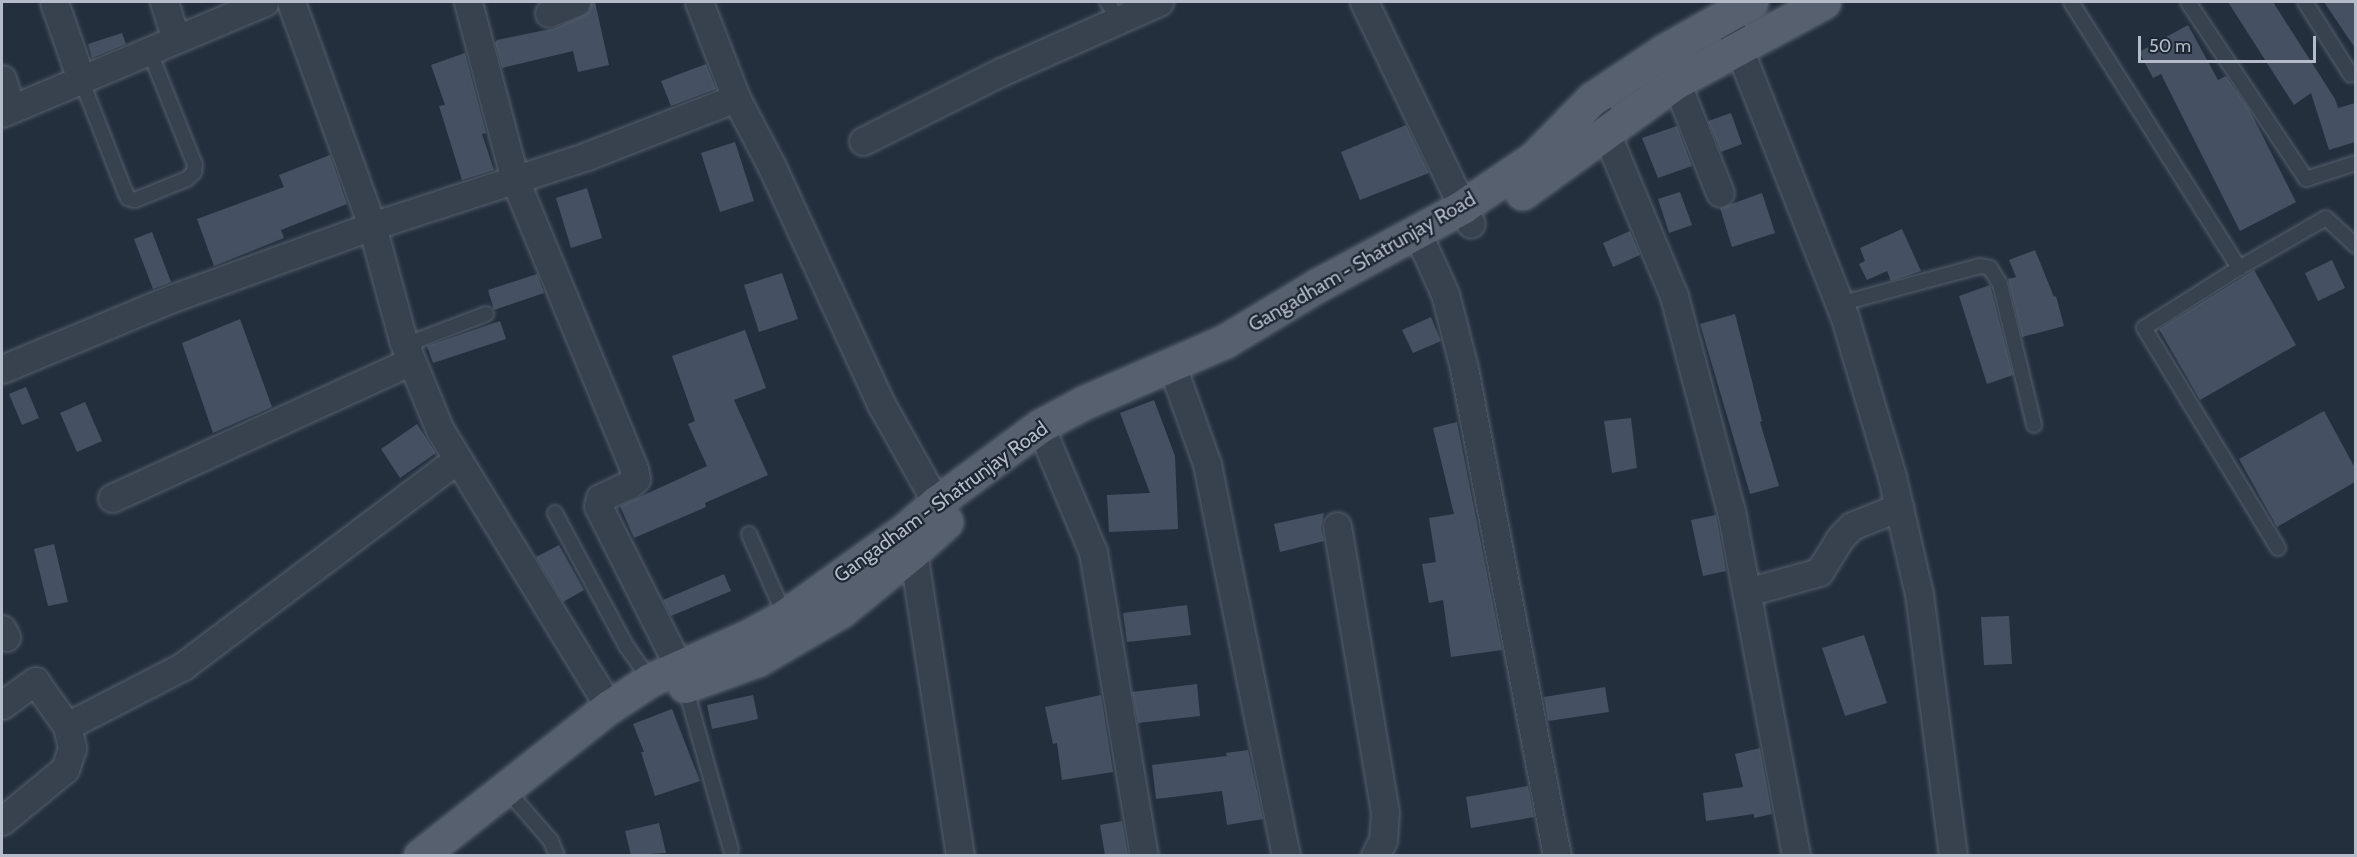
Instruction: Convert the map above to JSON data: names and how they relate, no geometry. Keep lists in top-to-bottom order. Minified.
{"streets":{"main road":["Gangadham - Shatrunjay Road"]},"scale_bar":"50 m"}
